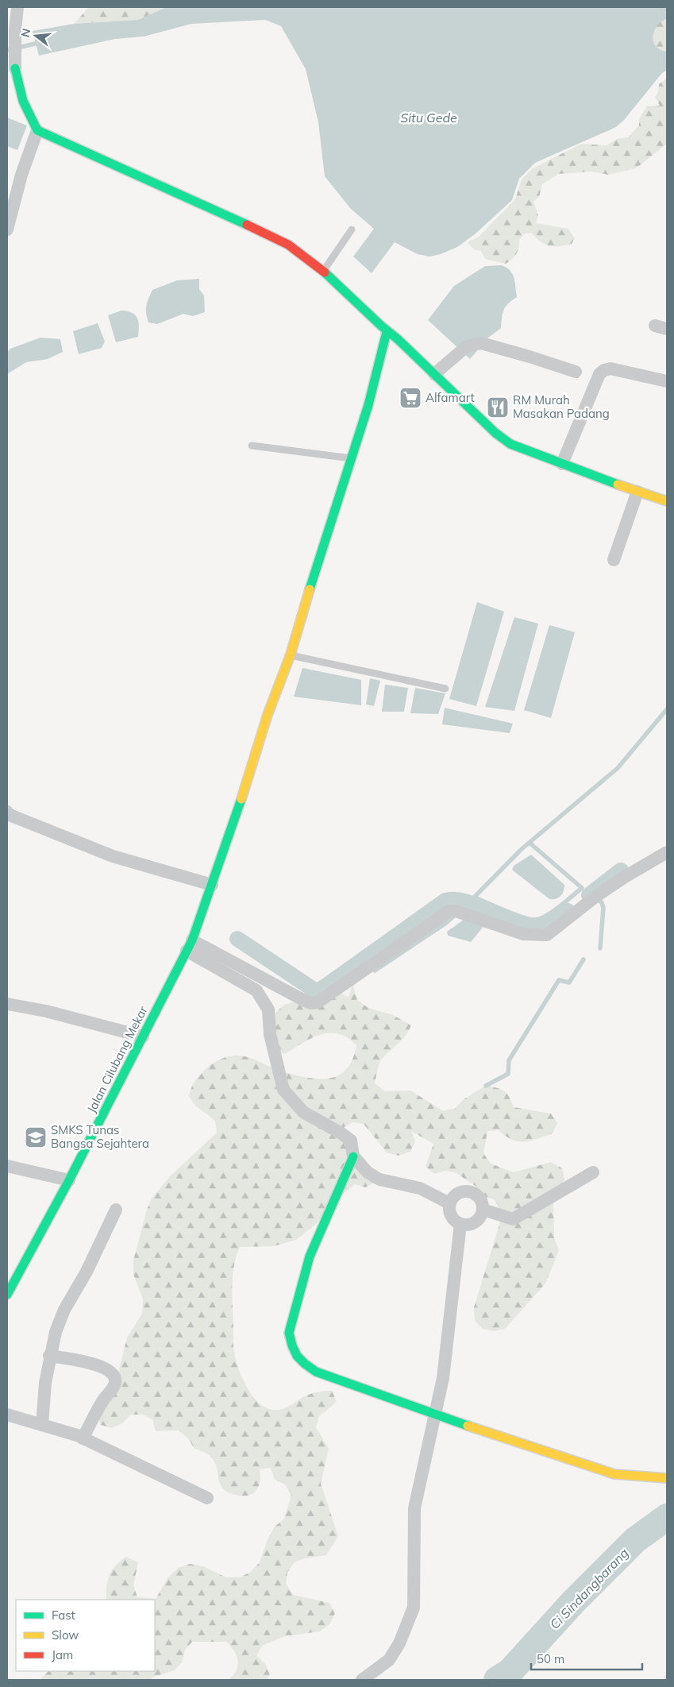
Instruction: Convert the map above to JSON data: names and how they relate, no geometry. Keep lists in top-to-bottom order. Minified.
{"streets":{"street":["Jalan Cilubang Mekar"]},"water":["Situ Gede","Ci Sindangbarang"],"places":{"supermarket":["Alfamart"],"restaurant":["RM Murah Masakan Padang"],"school or university":["SMKS Tunas Bangsa Sejahtera"]},"legend":["Fast","Slow","Jam"],"scale_bar":"50 m","north":"left"}
